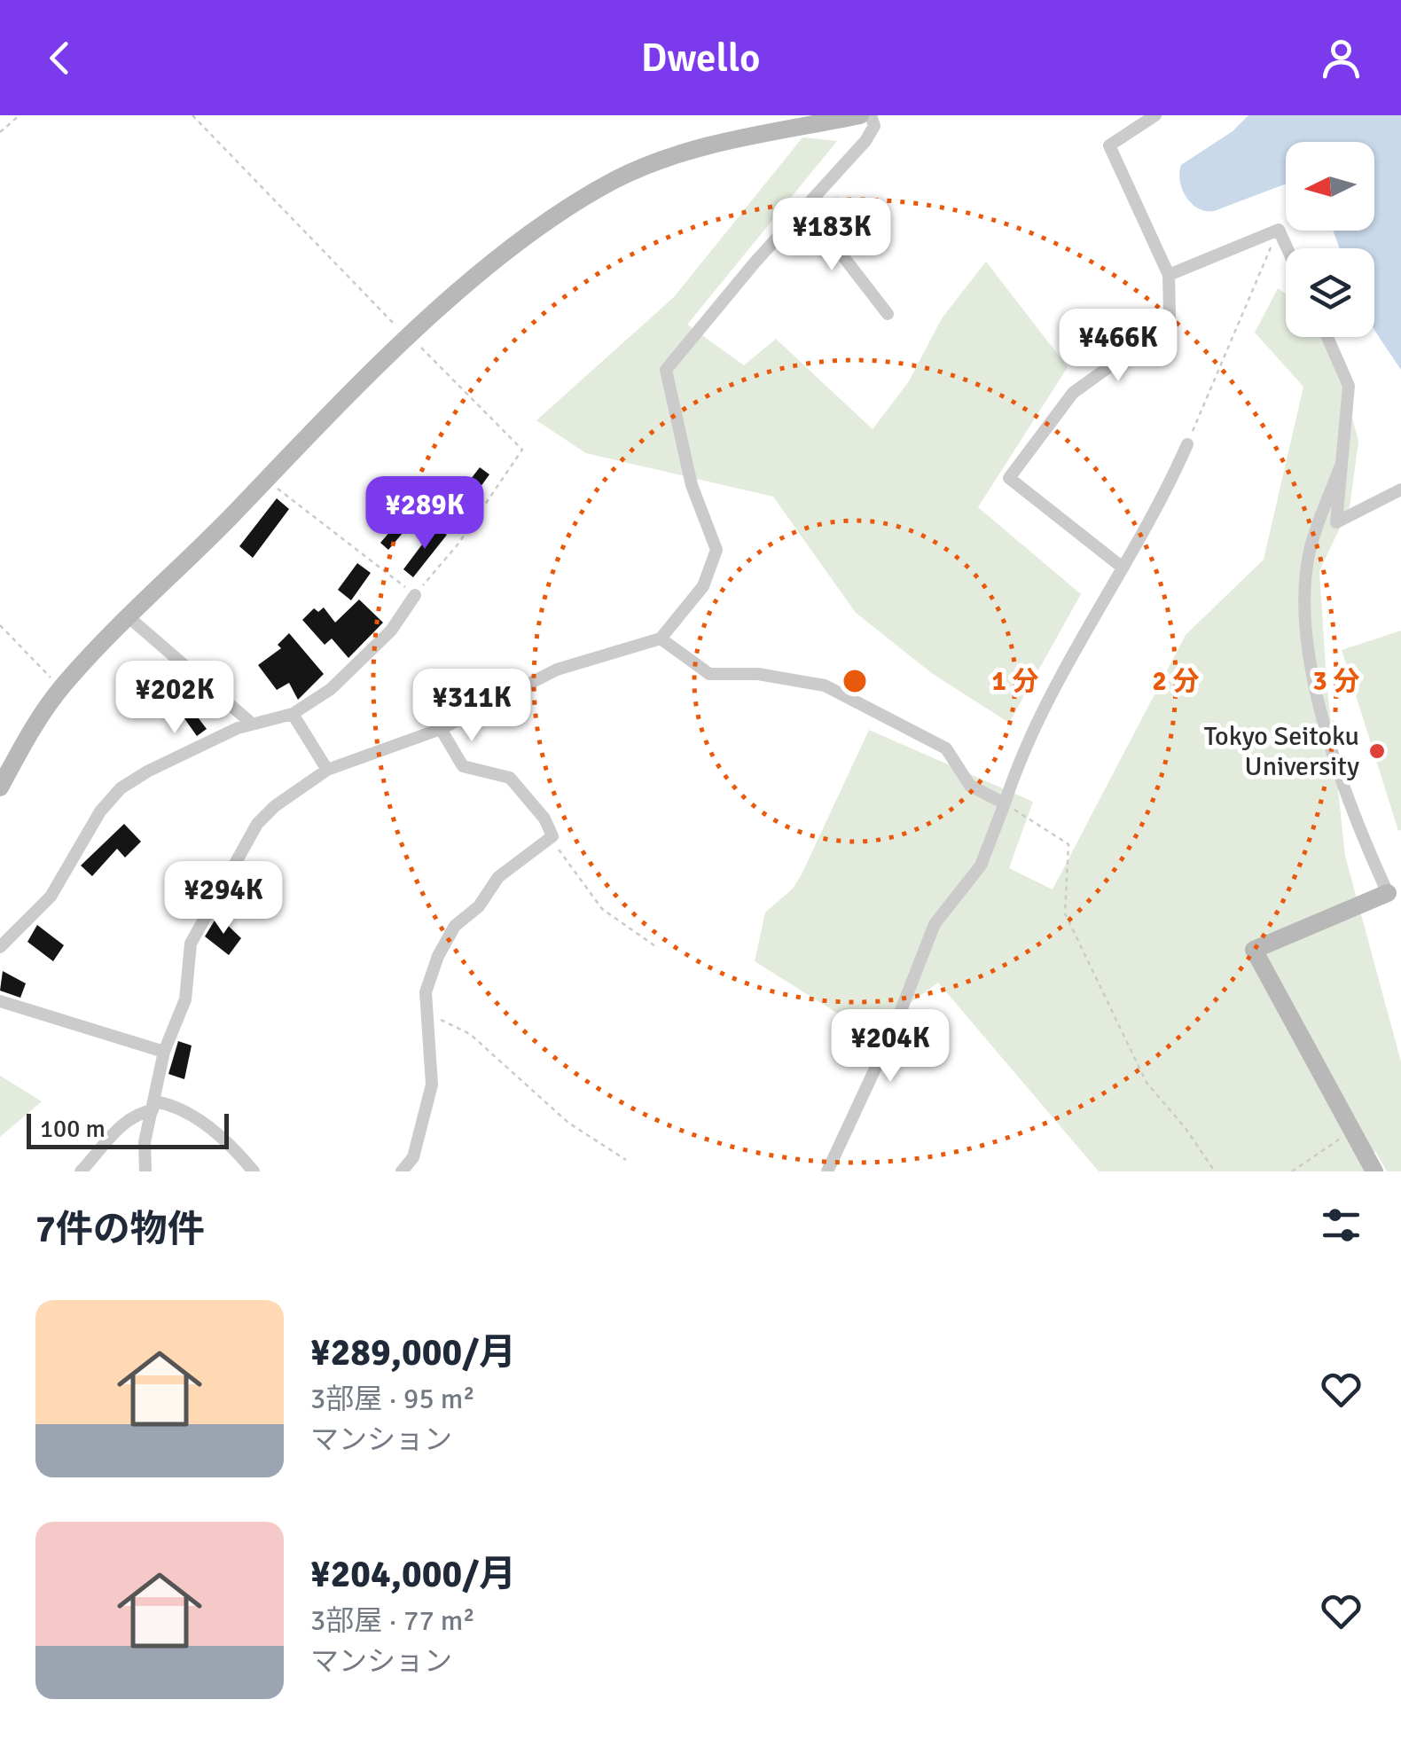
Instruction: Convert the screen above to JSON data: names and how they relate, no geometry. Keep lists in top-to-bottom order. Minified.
{"places":["Tokyo Seitoku University"],"scale_bar":"100 m","north":"left","page":{"header":"Dwello","price":["¥183K","¥466K","¥289K","¥202K","¥311K","¥294K","¥204K"],"scale":"100 m","heading":"7件の物件","list":[{"name":"¥289,000/月","note":"3部屋 · 95 m² · マンション"},{"name":"¥204,000/月","note":"3部屋 · 77 m² · マンション"}]},"rings":["1 分","2 分","3 分"]}
